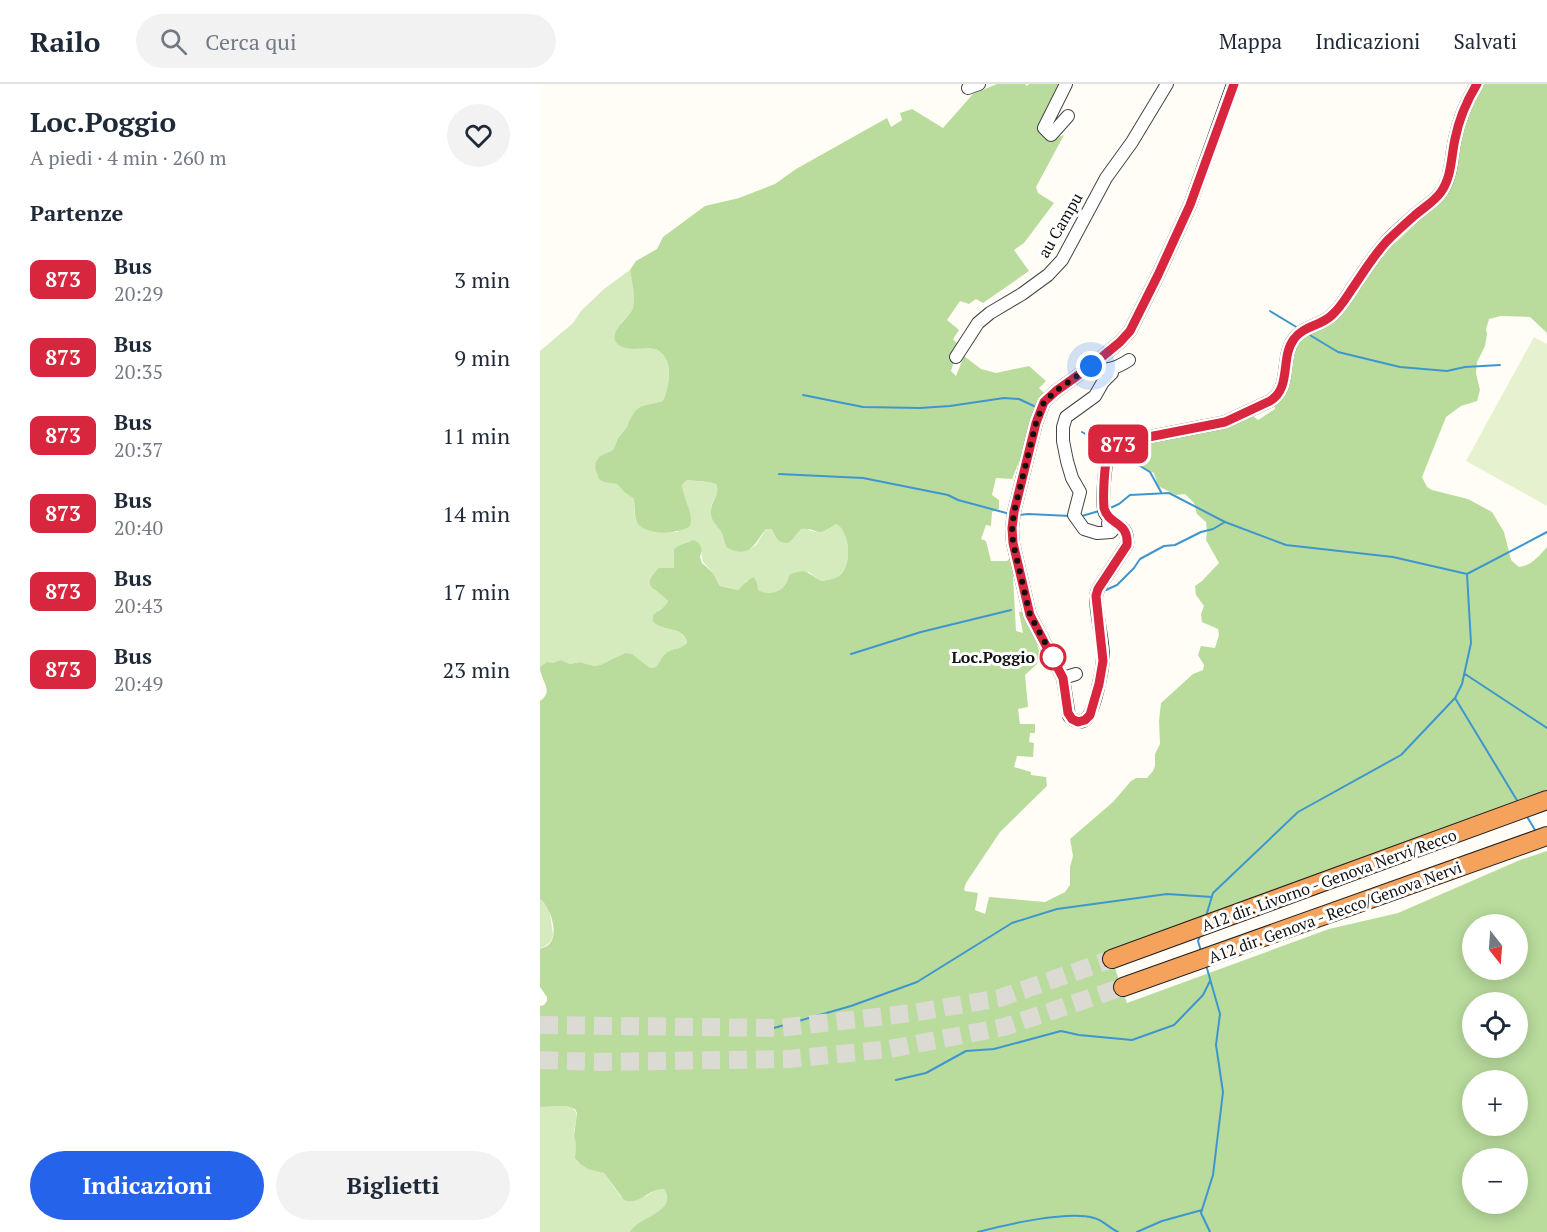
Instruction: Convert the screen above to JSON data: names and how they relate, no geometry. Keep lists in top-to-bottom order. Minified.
{"streets":{"highway":["A12 dir. Livorno - Genova Nervi/Recco","A12 dir. Genova - Recco/Genova Nervi"],"street":["au Campu"]},"places":["Loc.Poggio"],"lines":["bus line 873"],"north":"bottom","page":{"header":"Railo","search":"Cerca qui","nav":["Mappa","Indicazioni","Salvati"],"heading":[["Loc.Poggio","A piedi · 4 min · 260 m"],"Partenze"],"on_map":"873","list":[{"mark":"873","name":"Bus","note":"20:29","value":"3 min"},{"mark":"873","name":"Bus","note":"20:35","value":"9 min"},{"mark":"873","name":"Bus","note":"20:37","value":"11 min"},{"mark":"873","name":"Bus","note":"20:40","value":"14 min"},{"mark":"873","name":"Bus","note":"20:43","value":"17 min"},{"mark":"873","name":"Bus","note":"20:49","value":"23 min"}],"map_buttons":["+","−"],"buttons":["Indicazioni","Biglietti"]}}
